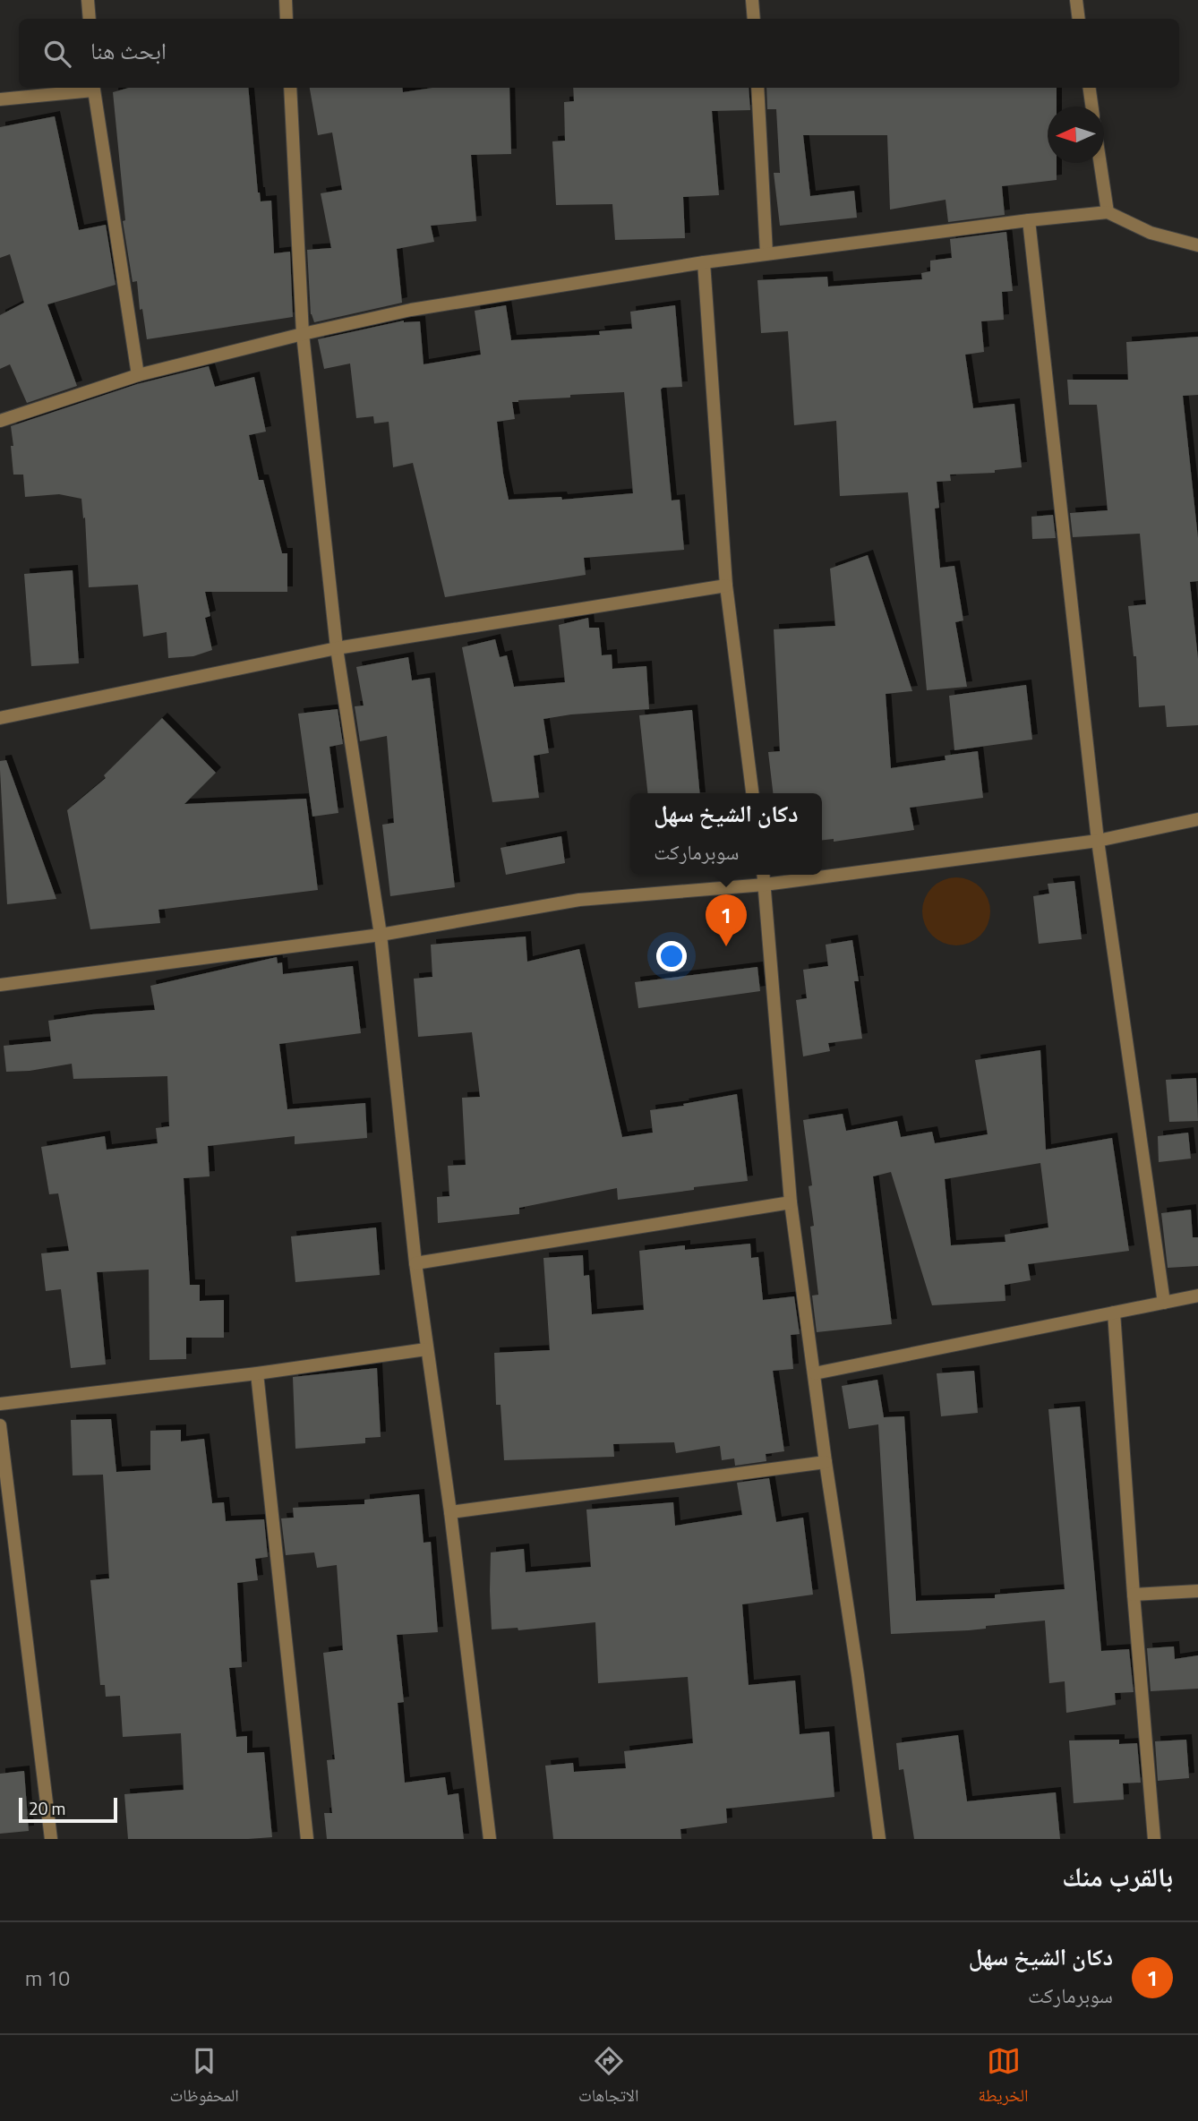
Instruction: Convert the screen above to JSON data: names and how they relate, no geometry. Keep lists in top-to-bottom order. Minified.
{"scale_bar":"20 m","north":"left","page":{"search":"ابحث هنا","popup":["دكان الشيخ سهل","سوبرماركت"],"pins":"1","scale":"20 m","heading":"بالقرب منك","list":[{"mark":"1","name":"دكان الشيخ سهل","note":"سوبرماركت","value":"10 m"}],"nav":["الخريطة","الاتجاهات","المحفوظات"]}}
